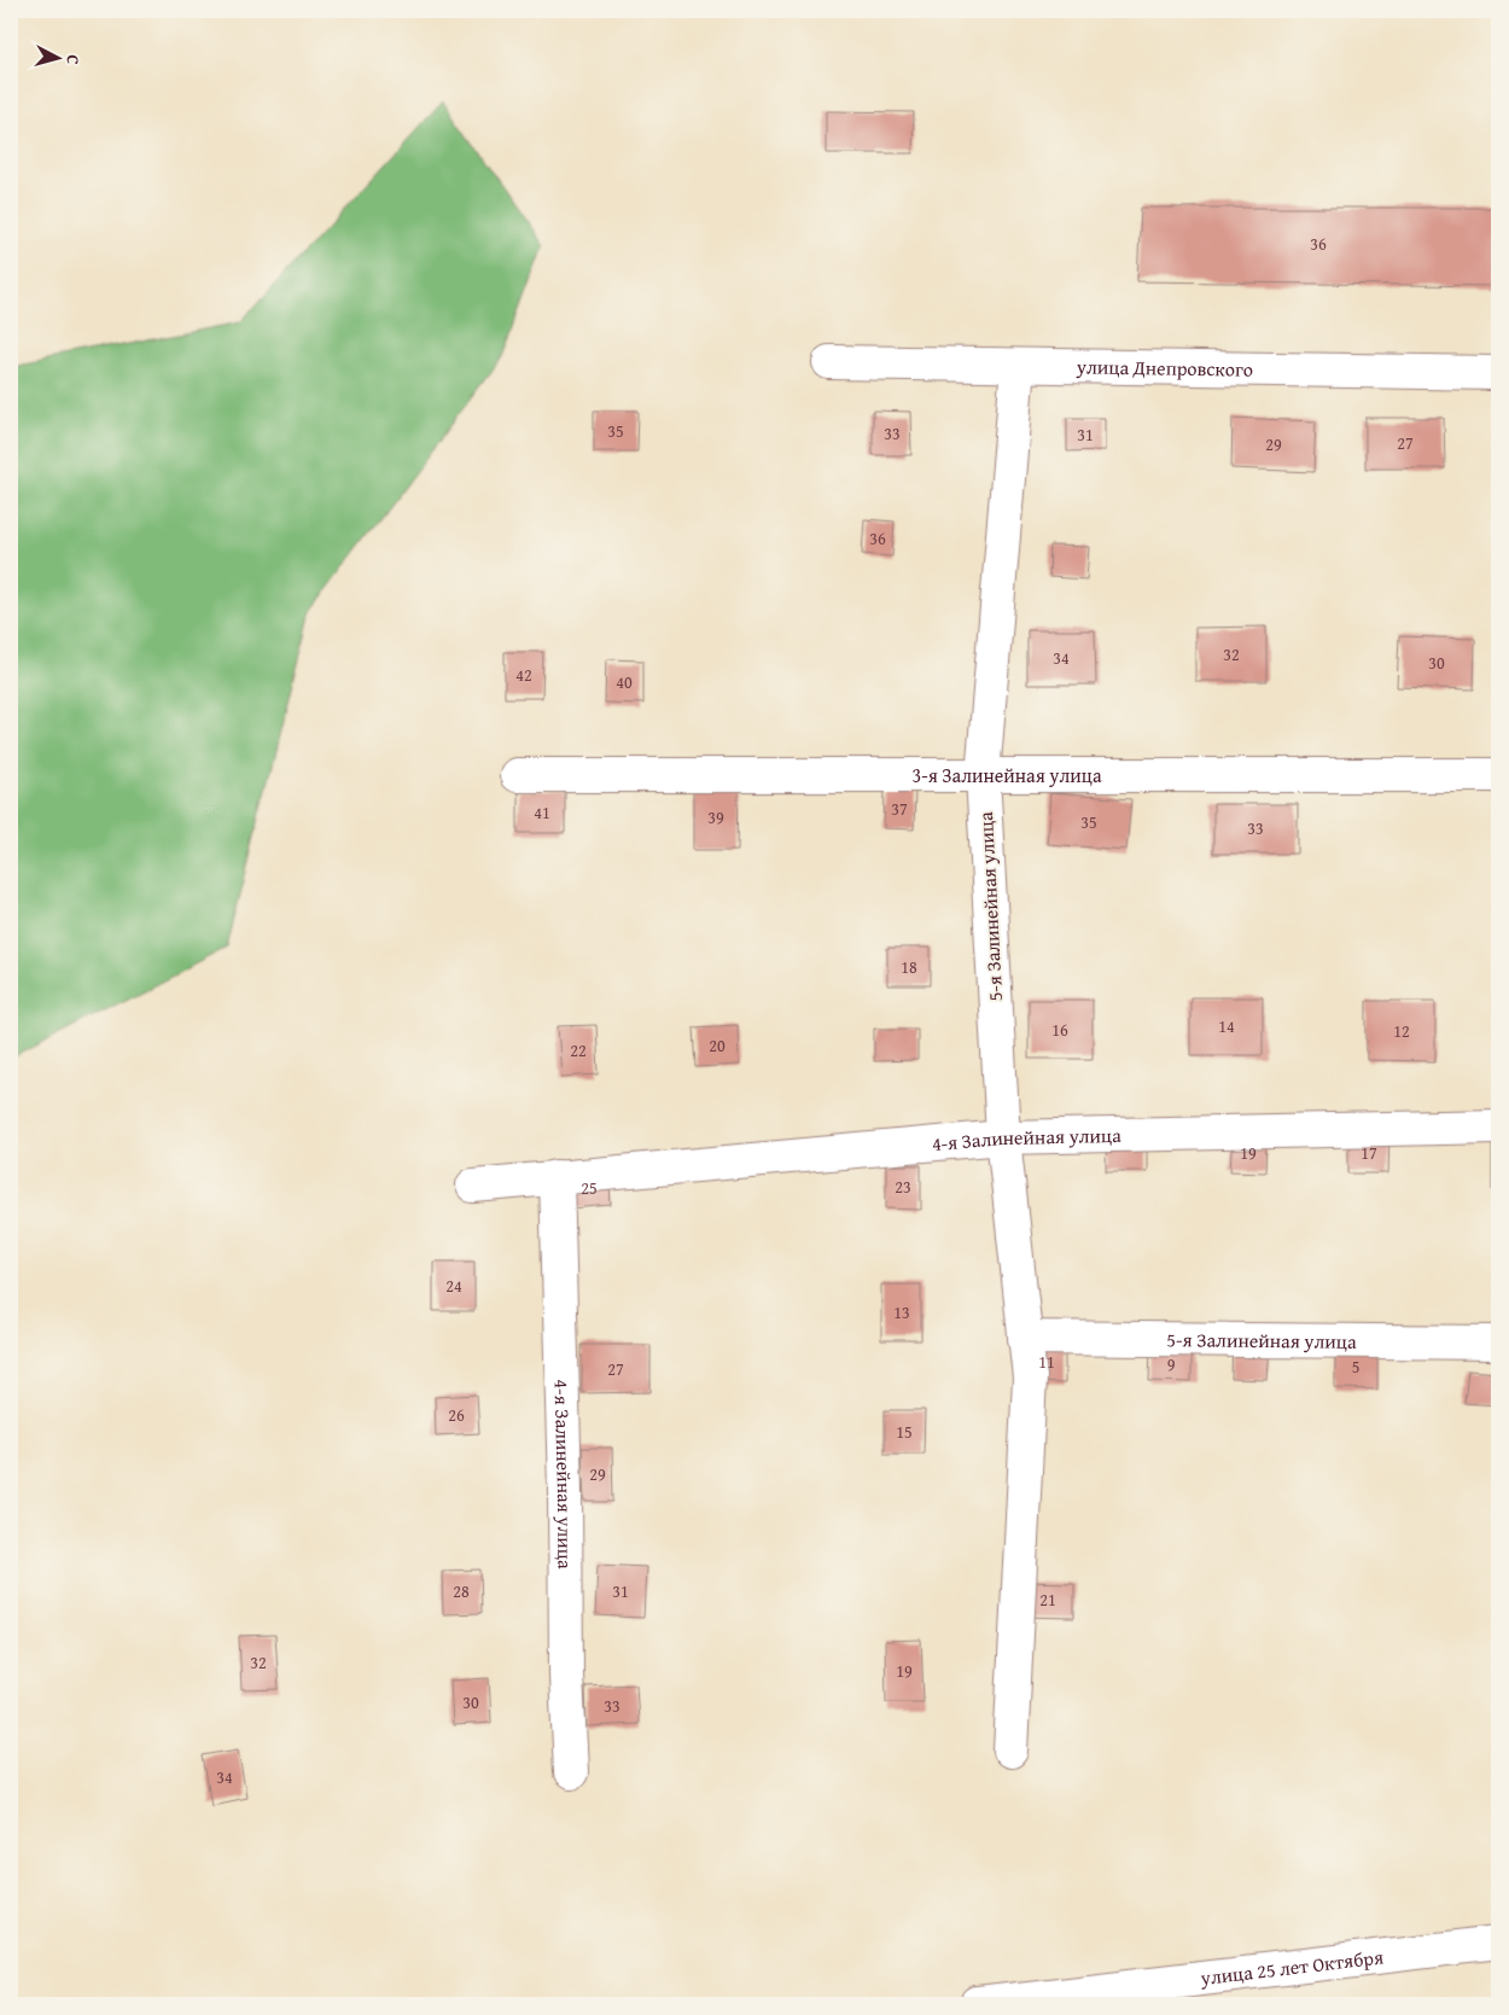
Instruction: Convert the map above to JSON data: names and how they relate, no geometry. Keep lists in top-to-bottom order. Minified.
{"streets":{"street":["улица Днепровского","3-я Залинейная улица","5-я Залинейная улица","4-я Залинейная улица","улица 25 лет Октября"]},"crossings":[["улица Днепровского","5-я Залинейная улица"],["3-я Залинейная улица","5-я Залинейная улица"],["5-я Залинейная улица","4-я Залинейная улица"]],"house_numbers":["36","35","33","31","27","29","36","32","34","30","42","40","37","41","39","35","33","18","14","16","12","20","22","19","17","23","25","24","13","11","9","5","27","26","15","29","28","31","21","32","19","30","33","34"],"north":"right"}
